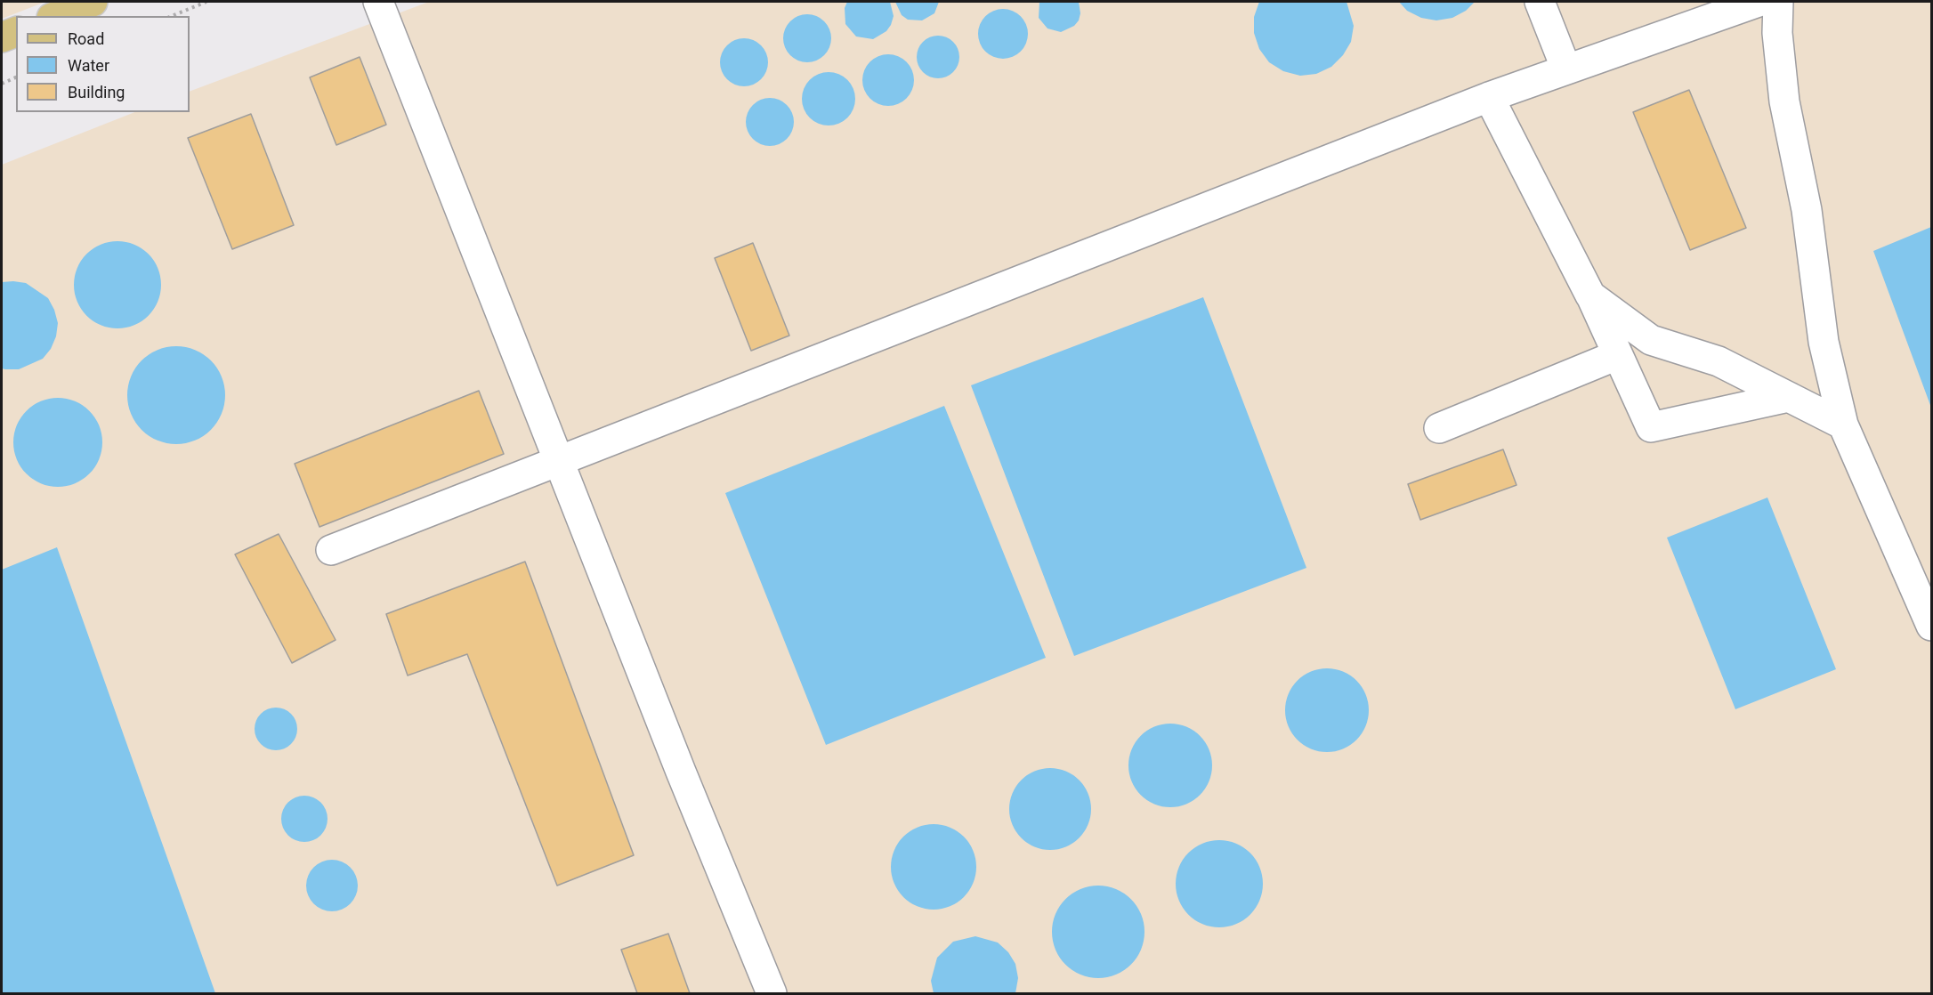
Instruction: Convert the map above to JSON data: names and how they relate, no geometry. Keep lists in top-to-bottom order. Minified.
{"legend":["Road","Water","Building"]}
